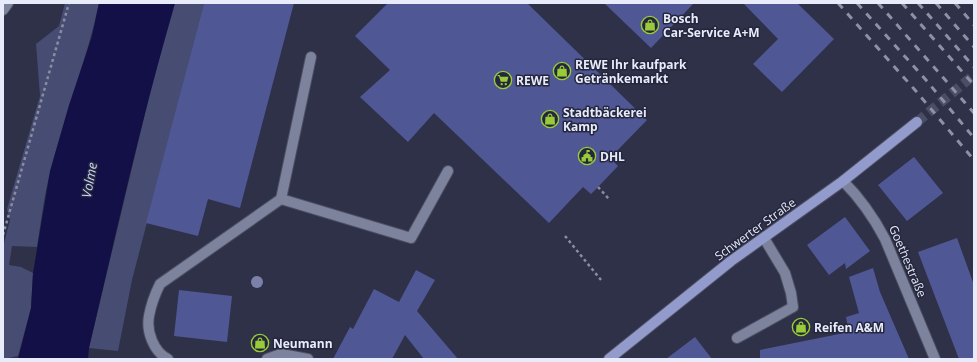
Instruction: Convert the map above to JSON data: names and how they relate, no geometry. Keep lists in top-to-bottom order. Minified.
{"streets":{"main road":["Schwerter Straße"],"street":["Goethestraße"]},"crossings":[["Schwerter Straße","Goethestraße"]],"water":["Volme"],"places":{"shop":["Bosch Car-Service A+M","REWE Ihr kaufpark Getränkemarkt","Stadtbäckerei Kamp","Reifen A&M","Neumann"],"supermarket":["REWE"],"public building":["DHL"]}}
